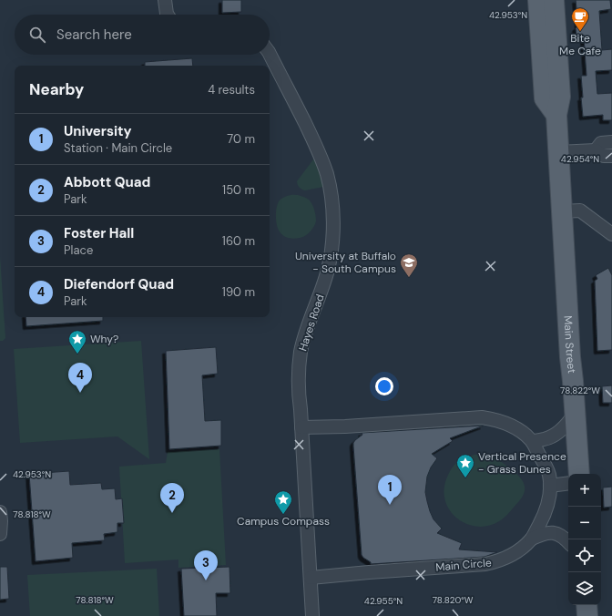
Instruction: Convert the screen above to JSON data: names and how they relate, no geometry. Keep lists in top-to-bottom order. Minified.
{"streets":{"main road":["Main Street"],"street":["Hayes Road","Main Circle"]},"crossings":[["Hayes Road","Main Circle"]],"places":{"cafe":["Bite Me Cafe"],"school or university":["University at Buffalo - South Campus"],"place":["Why?","Vertical Presence - Grass Dunes","Campus Compass"]},"page":{"search":"Search here","heading":["Nearby","4 results"],"list":[{"mark":"1","name":"University","note":"Station · Main Circle","value":"70 m"},{"mark":"2","name":"Abbott Quad","note":"Park","value":"150 m"},{"mark":"3","name":"Foster Hall","note":"Place","value":"160 m"},{"mark":"4","name":"Diefendorf Quad","note":"Park","value":"190 m"}],"pins":["4","1","2","3"],"map_buttons":["+","−"]},"coordinates":["42.953°N","42.954°N","78.822°W","78.818°W","78.820°W","42.955°N"]}
